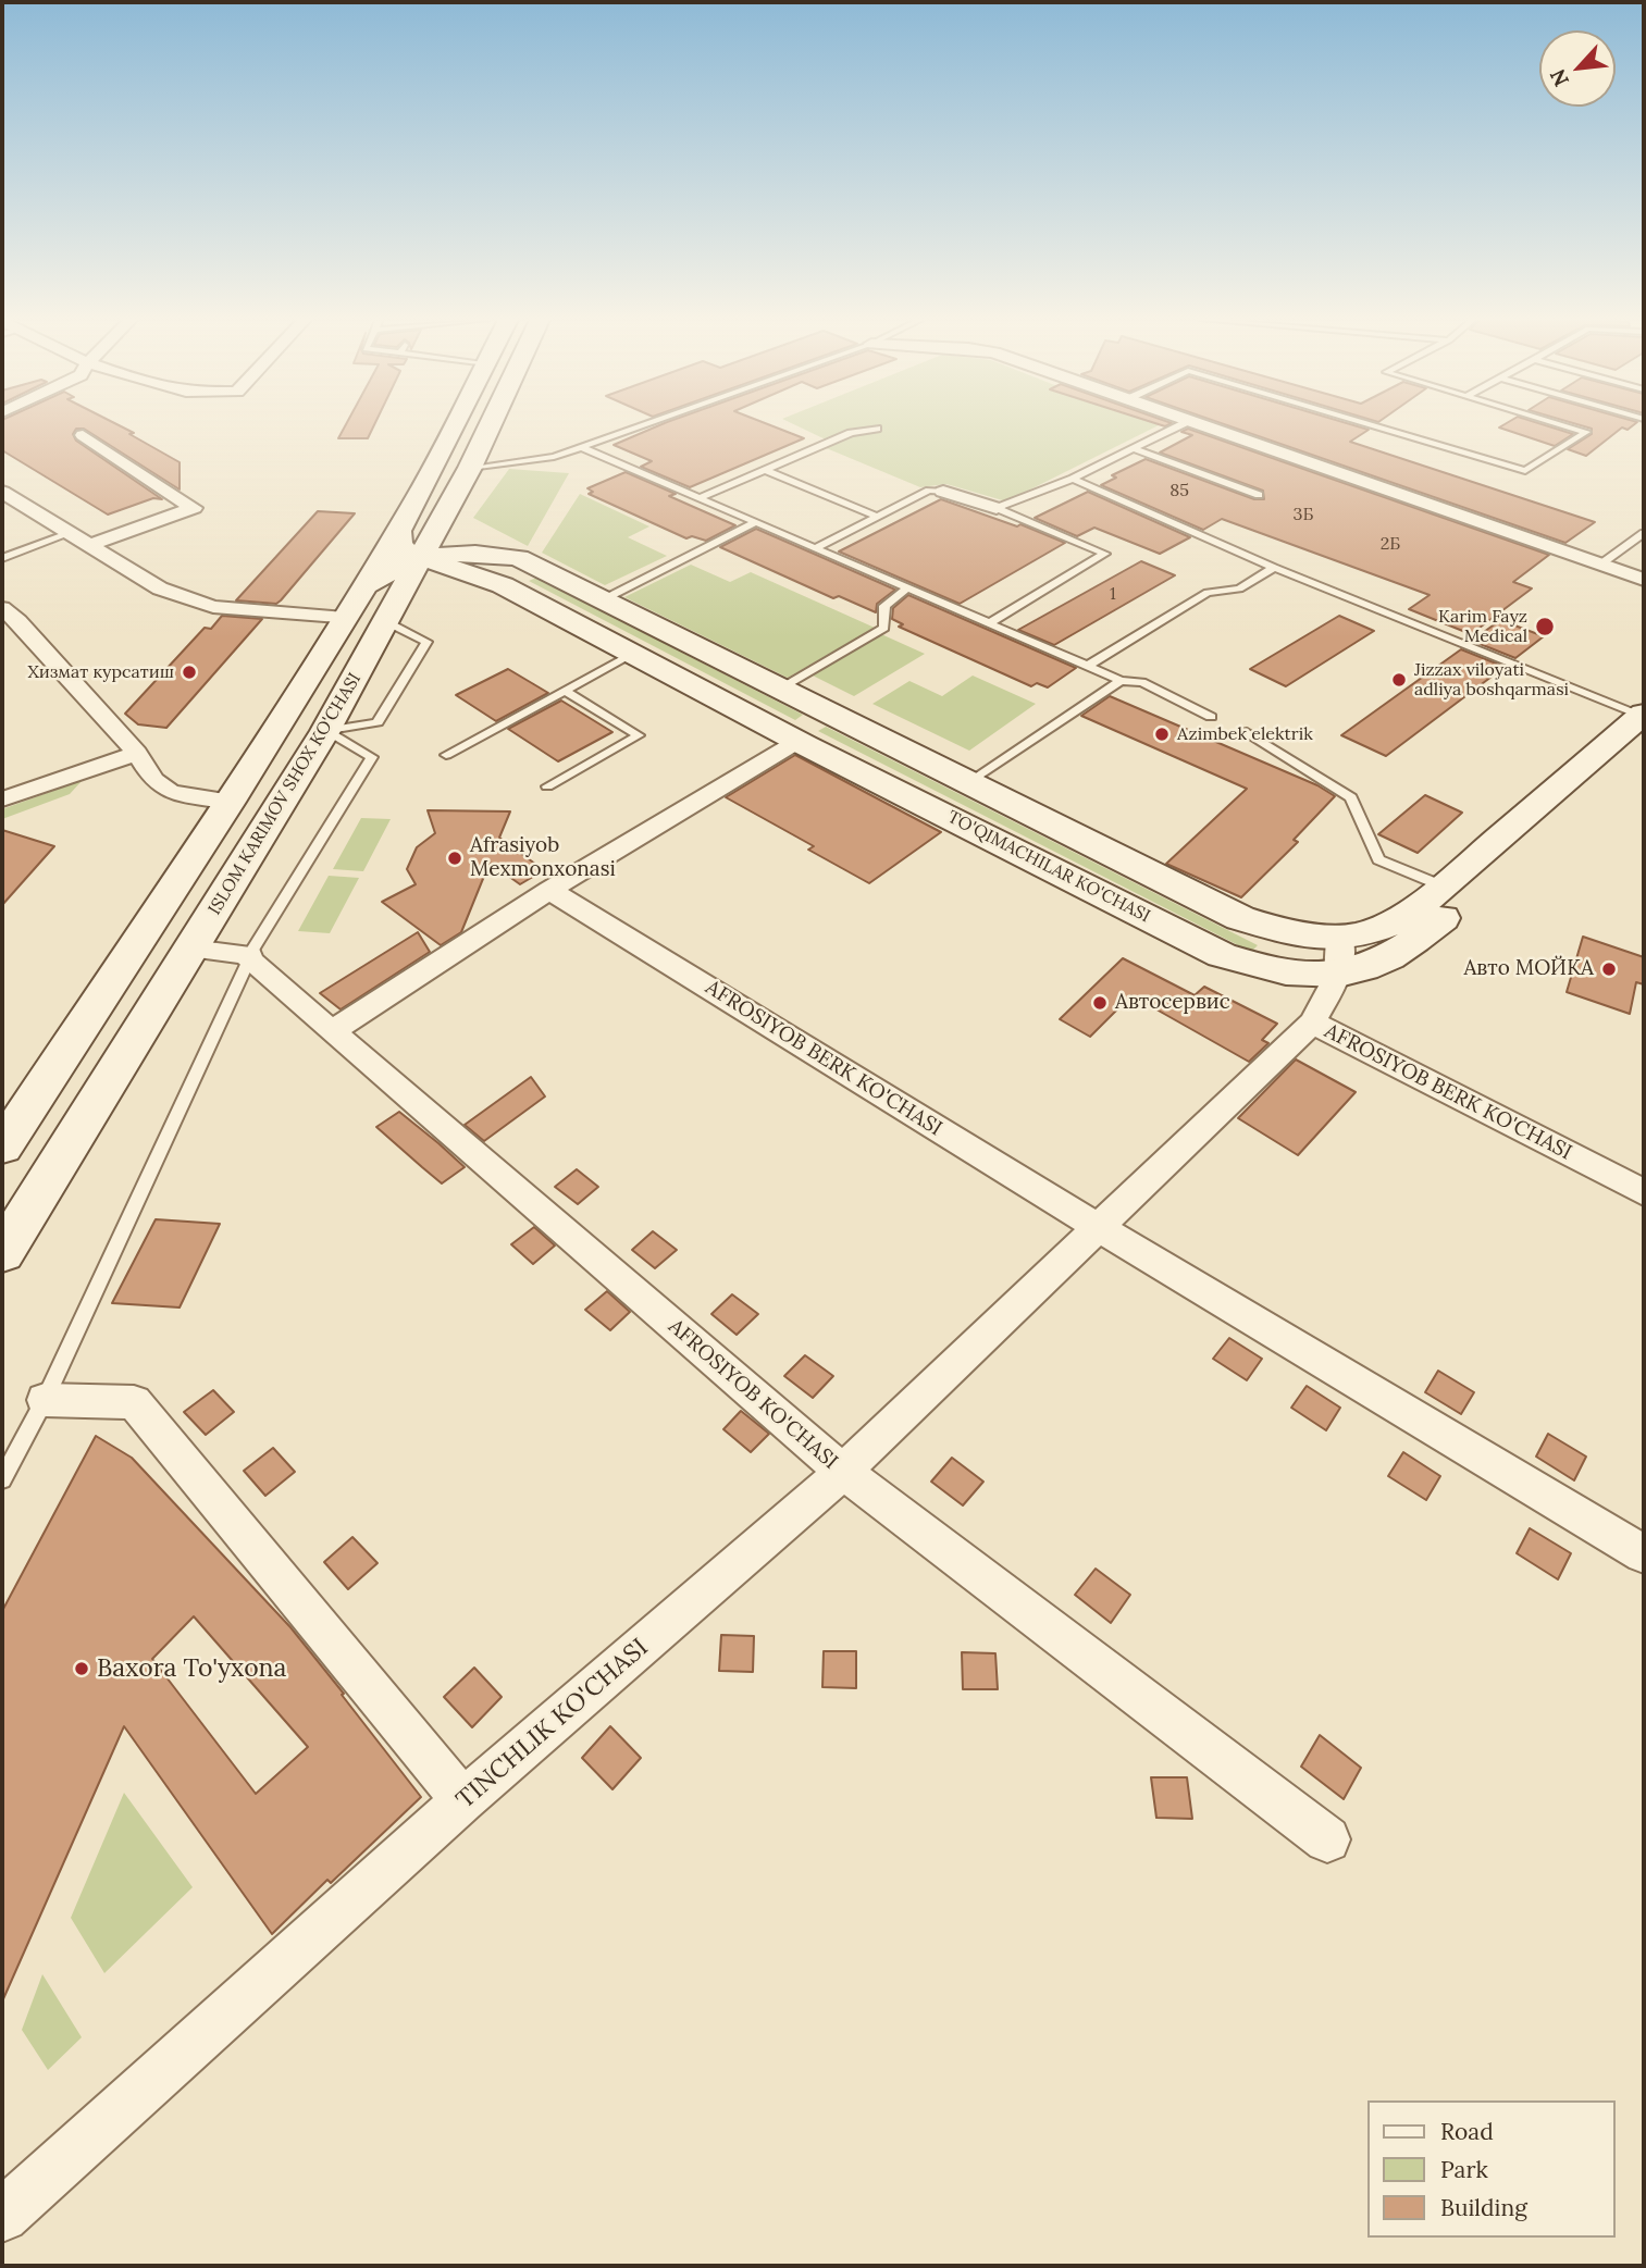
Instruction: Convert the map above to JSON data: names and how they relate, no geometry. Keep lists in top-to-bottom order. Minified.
{"streets":{"main road":["ISLOM KARIMOV SHOX KO'CHASI","TO'QIMACHILAR KO'CHASI"],"street":["AFROSIYOB BERK KO'CHASI","AFROSIYOB KO'CHASI","TINCHLIK KO'CHASI"]},"crossings":[["ISLOM KARIMOV SHOX KO'CHASI","TO'QIMACHILAR KO'CHASI"],["AFROSIYOB BERK KO'CHASI","TINCHLIK KO'CHASI"],["AFROSIYOB KO'CHASI","TINCHLIK KO'CHASI"]],"places":["Karim Fayz Medical","Хизмат курсатиш","Jizzax viloyati adliya boshqarmasi","Azimbek elektrik","Afrasiyob Mexmonxonasi","Авто МОЙКА","Автосервис","Baxora To'yxona"],"house_numbers":["85","3Б","2Б","1"],"legend":["Road","Park","Building"],"north":"bottom left"}
